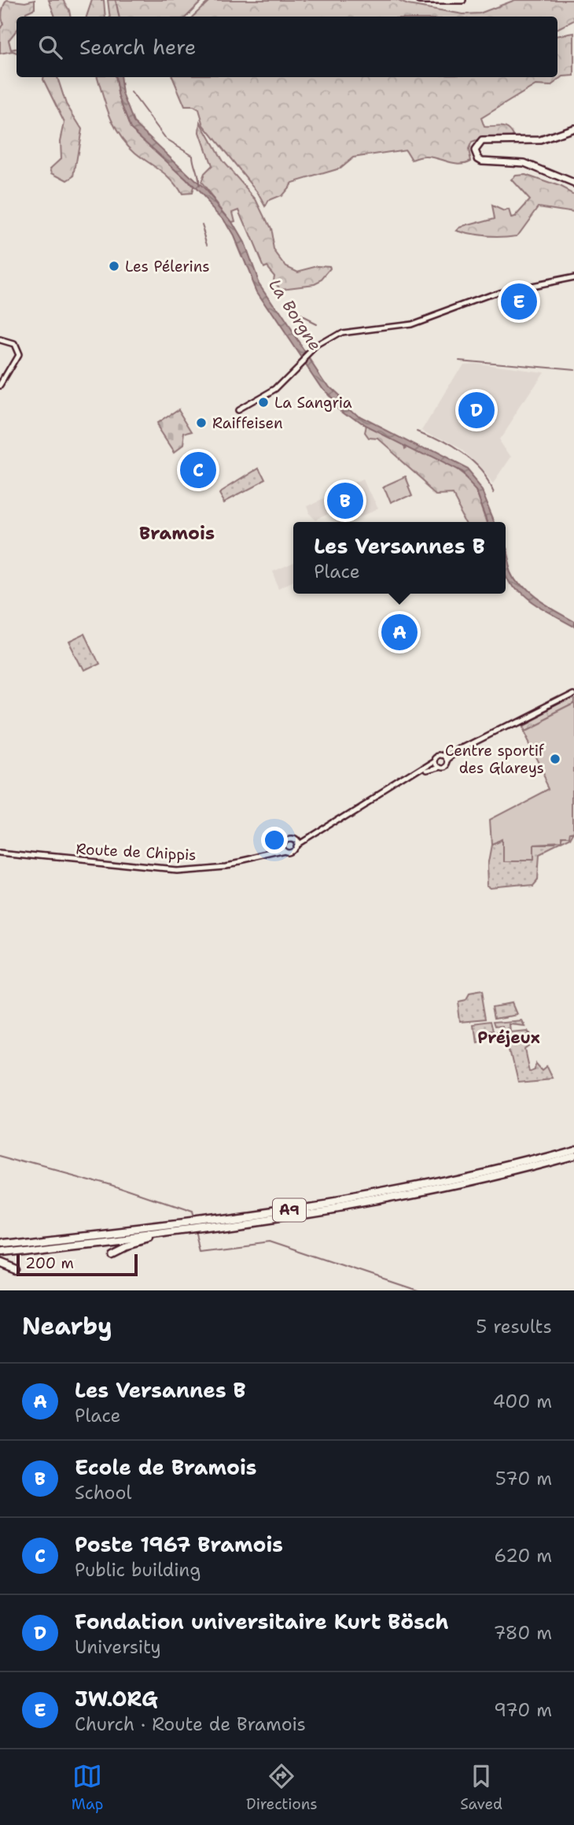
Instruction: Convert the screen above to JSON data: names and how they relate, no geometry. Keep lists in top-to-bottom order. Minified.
{"streets":{"highway":["A9"],"street":["Route de Chippis"]},"districts":["Bramois","Préjeux"],"water":["La Borgne"],"places":["Les Pélerins","La Sangria","Raiffeisen","Centre sportif des Glareys"],"scale_bar":"200 m","page":{"search":"Search here","pins":["E","D","C","B","A"],"popup":["Les Versannes B","Place"],"scale":"200 m","heading":["Nearby","5 results"],"list":[{"mark":"A","name":"Les Versannes B","note":"Place","value":"400 m"},{"mark":"B","name":"Ecole de Bramois","note":"School","value":"570 m"},{"mark":"C","name":"Poste 1967 Bramois","note":"Public building","value":"620 m"},{"mark":"D","name":"Fondation universitaire Kurt Bösch","note":"University","value":"780 m"},{"mark":"E","name":"JW.ORG","note":"Church · Route de Bramois","value":"970 m"}],"nav":["Map","Directions","Saved"]}}
